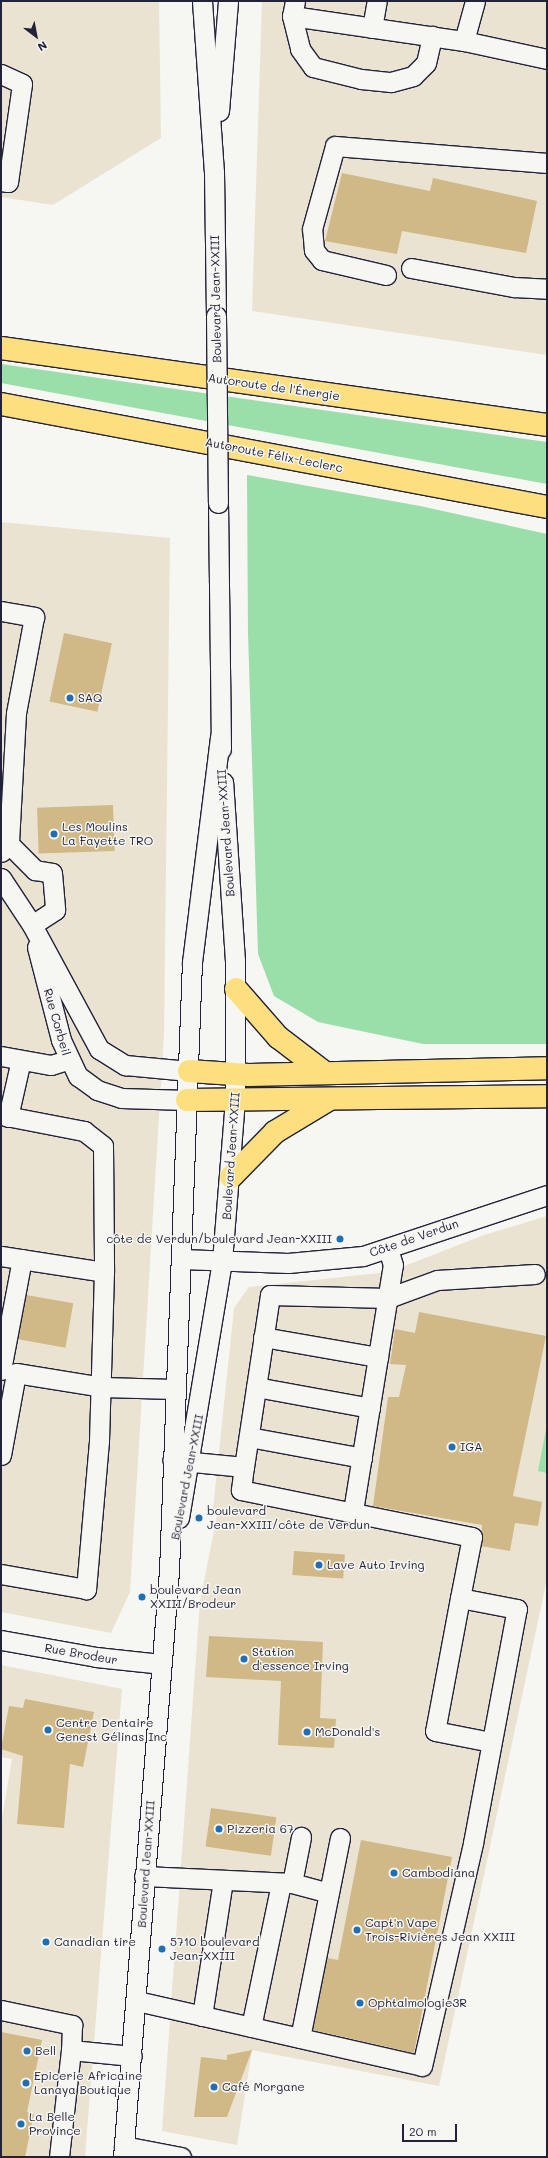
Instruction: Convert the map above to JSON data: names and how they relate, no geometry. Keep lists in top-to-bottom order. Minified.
{"streets":{"highway":["Autoroute de l'Énergie","Autoroute Félix-Leclerc"],"street":["Boulevard Jean-XXIII","Rue Corbeil","Côte de Verdun","Rue Brodeur"]},"crossings":[["Boulevard Jean-XXIII","Rue Corbeil"],["Boulevard Jean-XXIII","Côte de Verdun"],["Boulevard Jean-XXIII","Rue Brodeur"]],"places":["SAQ","Les Moulins La Fayette TRO","côte de Verdun/boulevard Jean-XXIII","IGA","boulevard Jean-XXIII/côte de Verdun","Lave Auto Irving","boulevard Jean XXIII/Brodeur","Station d'essence Irving","Centre Dentaire Genest Gélinas Inc","McDonald's","Pizzeria 67","Cambodiana","Capt'n Vape Trois-Rivières Jean XXIII","Canadian tire","5710 boulevard Jean-XXIII","Ophtalmologie3R","Bell","Epicerie Africaine Lanaya Boutique","Café Morgane","La Belle Province"],"scale_bar":"20 m","north":"bottom right"}
